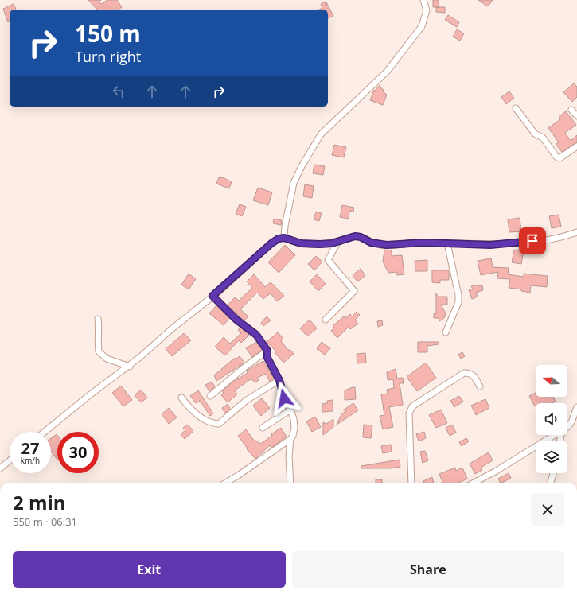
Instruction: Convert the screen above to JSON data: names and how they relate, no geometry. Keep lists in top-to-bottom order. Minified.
{"north":"left","page":{"turn":["150 m","Turn right"],"speed":"27 km/h","limit":"30","heading":["2 min","550 m · 06:31"],"buttons":["Exit","Share"]}}
